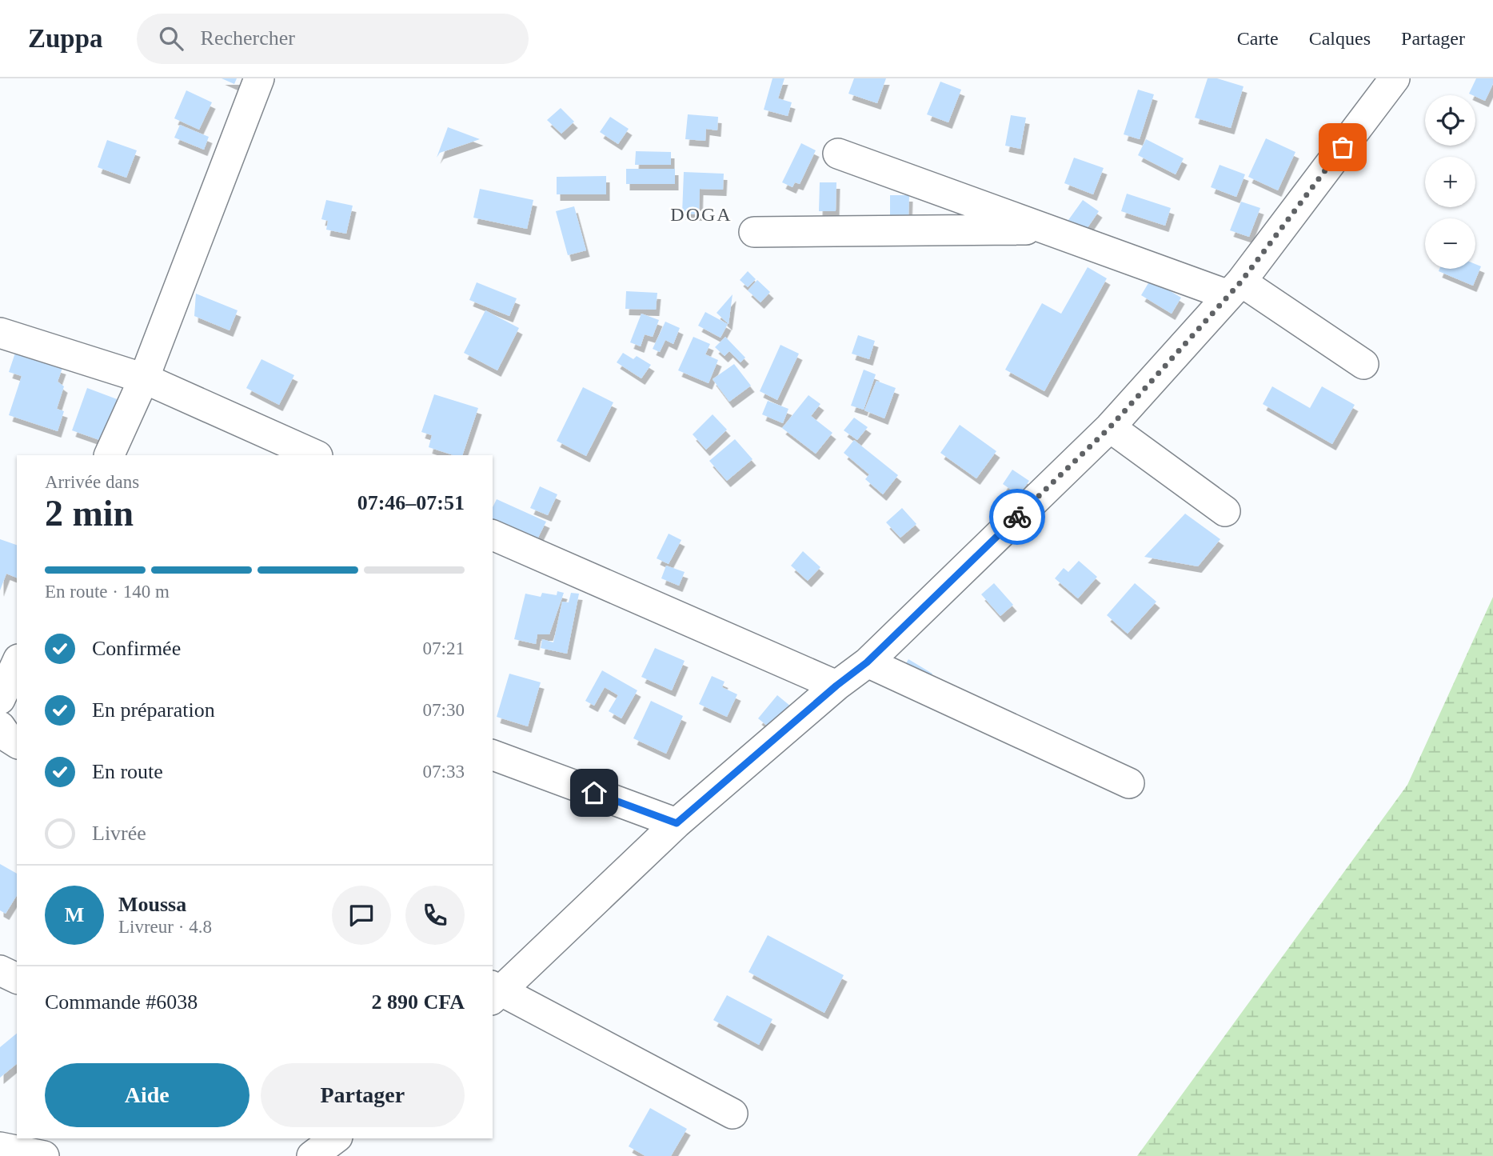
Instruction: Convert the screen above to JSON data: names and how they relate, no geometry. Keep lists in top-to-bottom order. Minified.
{"districts":["DOGA"],"page":{"header":"Zuppa","search":"Rechercher","nav":["Carte","Calques","Partager"],"map_buttons":["+","−"],"heading":["2 min","Arrivée dans","07:46–07:51"],"panel":["Moussa","Livreur · 4.8","Commande #6038","2 890 CFA"],"bar":"En route · 140 m","list":[["Confirmée","07:21"],["En préparation","07:30"],["En route","07:33"],"Livrée"],"round":"M","buttons":["Aide","Partager"]}}
